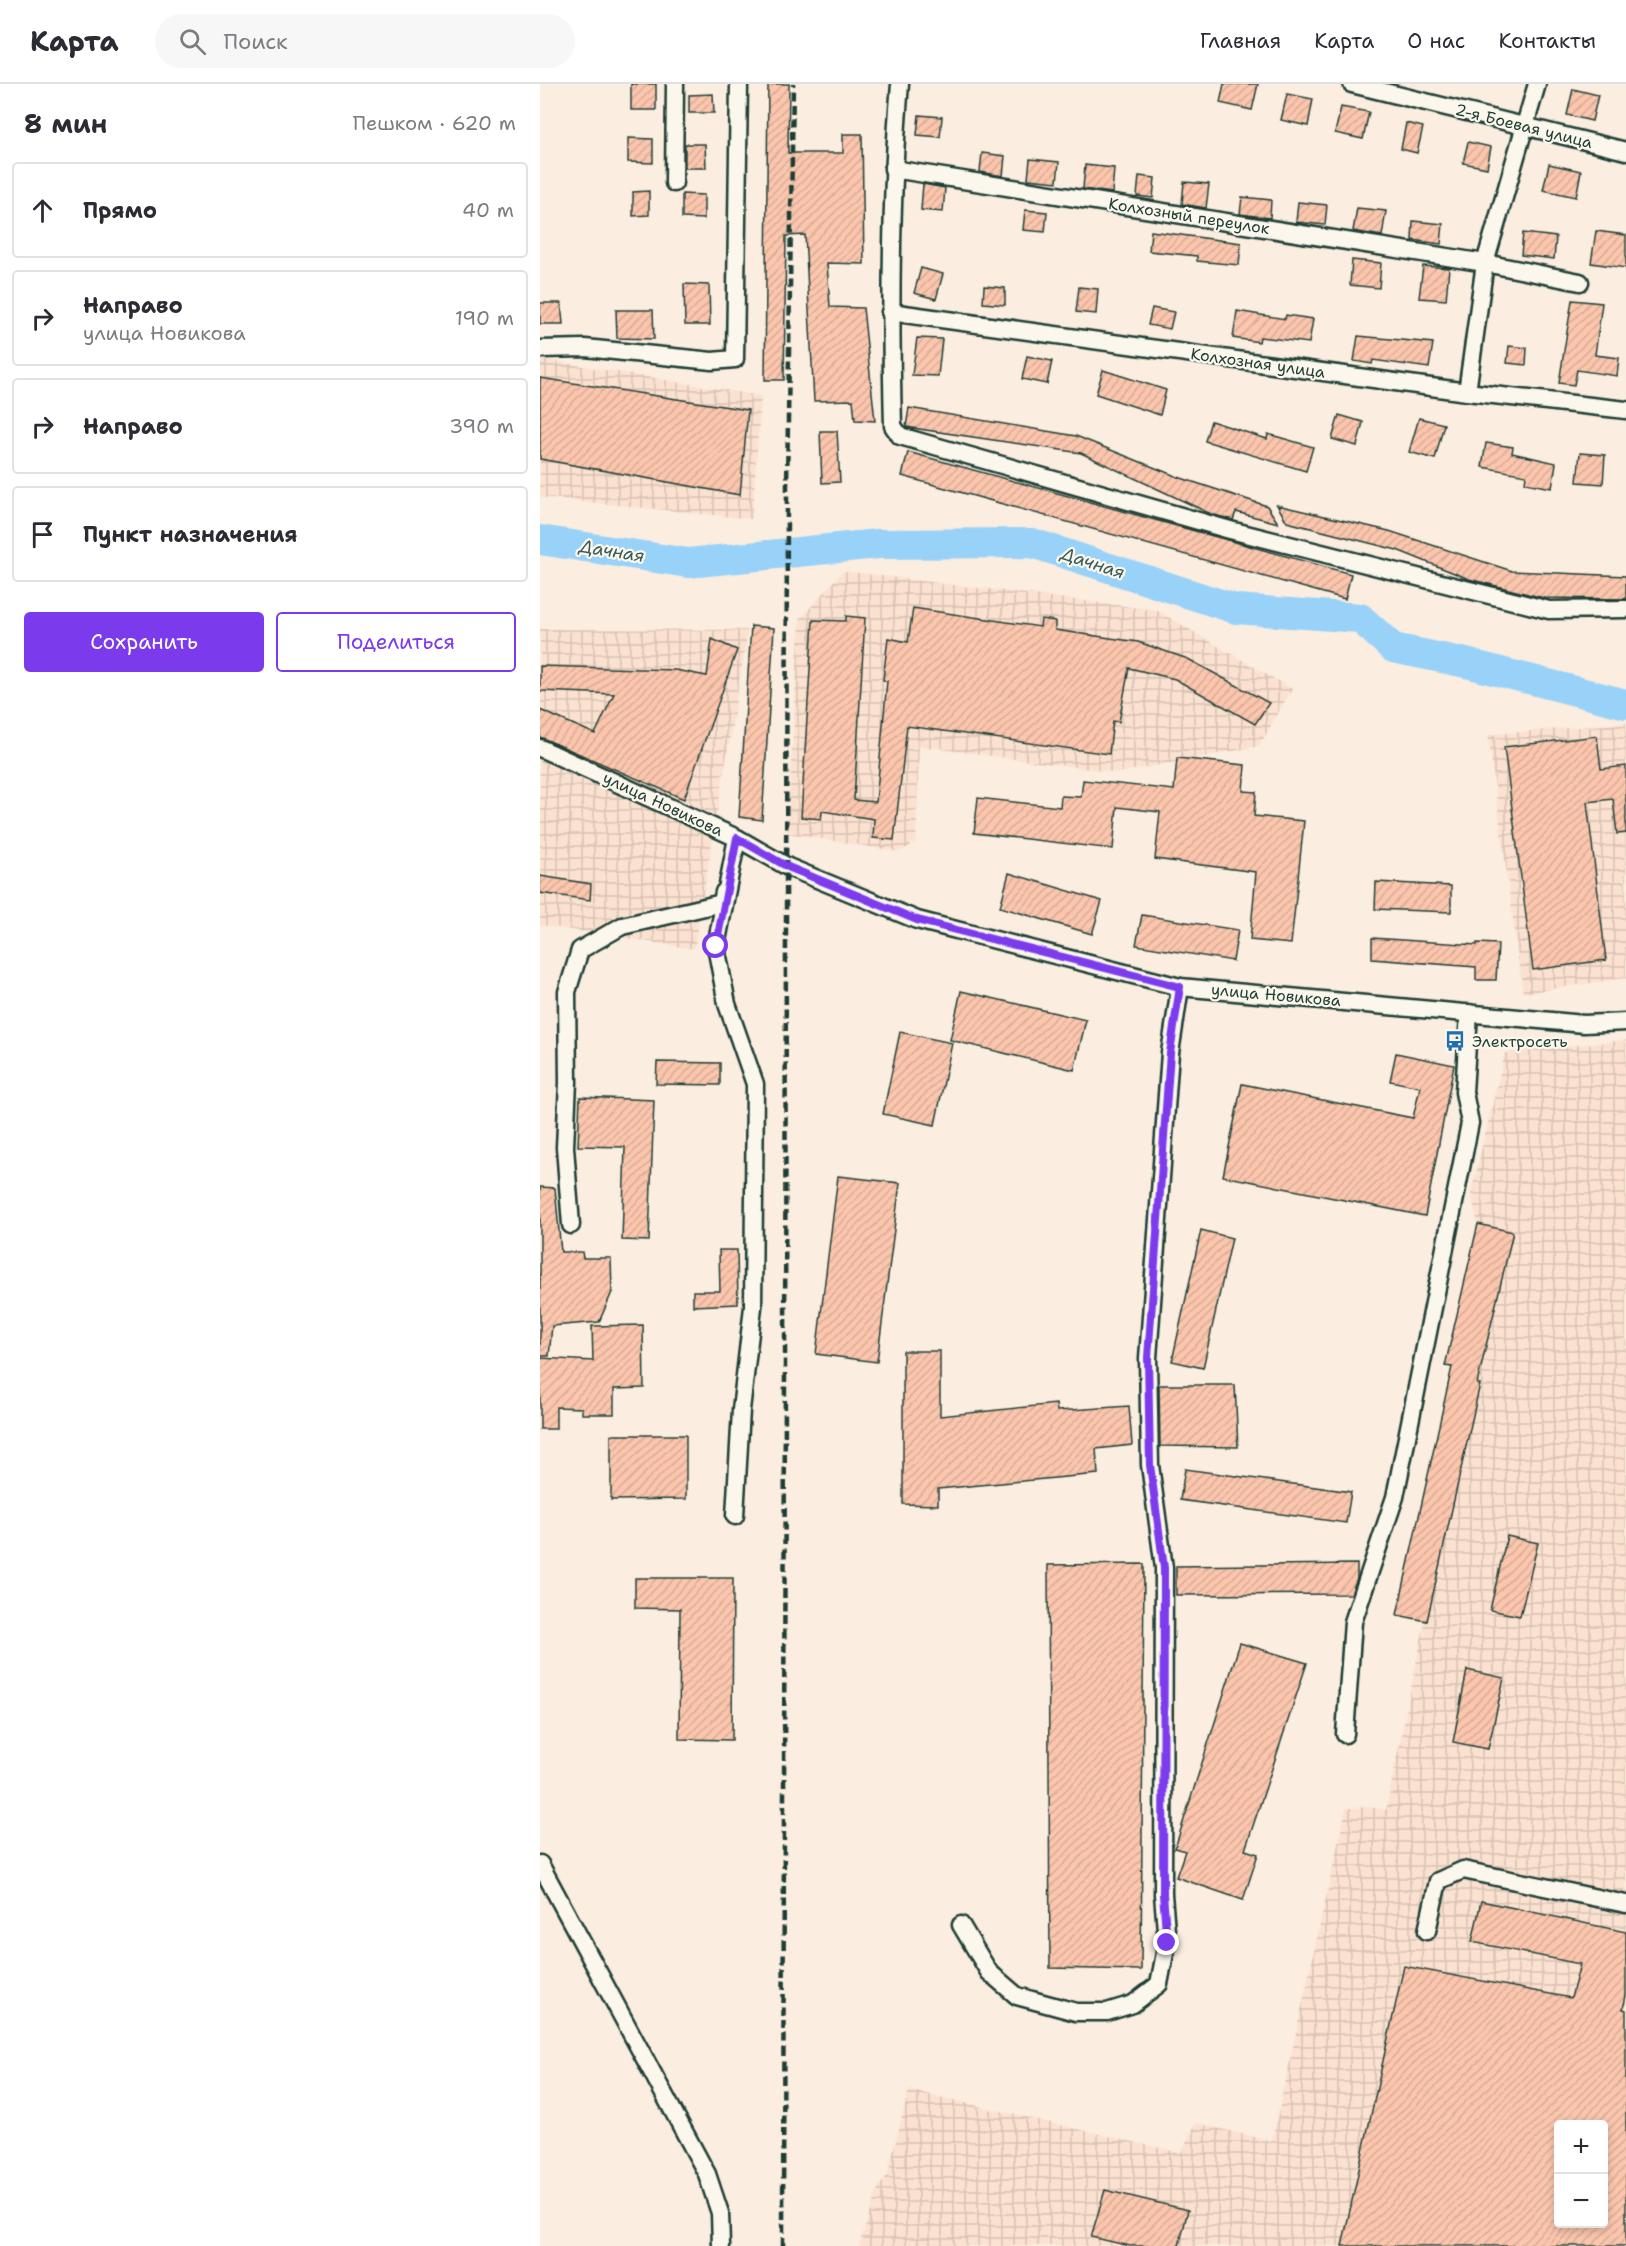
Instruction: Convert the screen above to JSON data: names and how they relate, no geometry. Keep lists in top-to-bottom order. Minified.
{"streets":{"street":["2-я Боевая улица","Колхозный переулок","Колхозная улица","улица Новикова"]},"water":["Дачная"],"places":{"bus stop":["Электросеть"]},"page":{"header":"Карта","search":"Поиск","nav":["Главная","Карта","О нас","Контакты"],"heading":["8 мин","Пешком · 620 m"],"list":[["Прямо","40 m"],["Направо","улица Новикова","190 m"],["Направо","390 m"],"Пункт назначения"],"buttons":["Сохранить","Поделиться"],"map_buttons":["+","−"]}}
